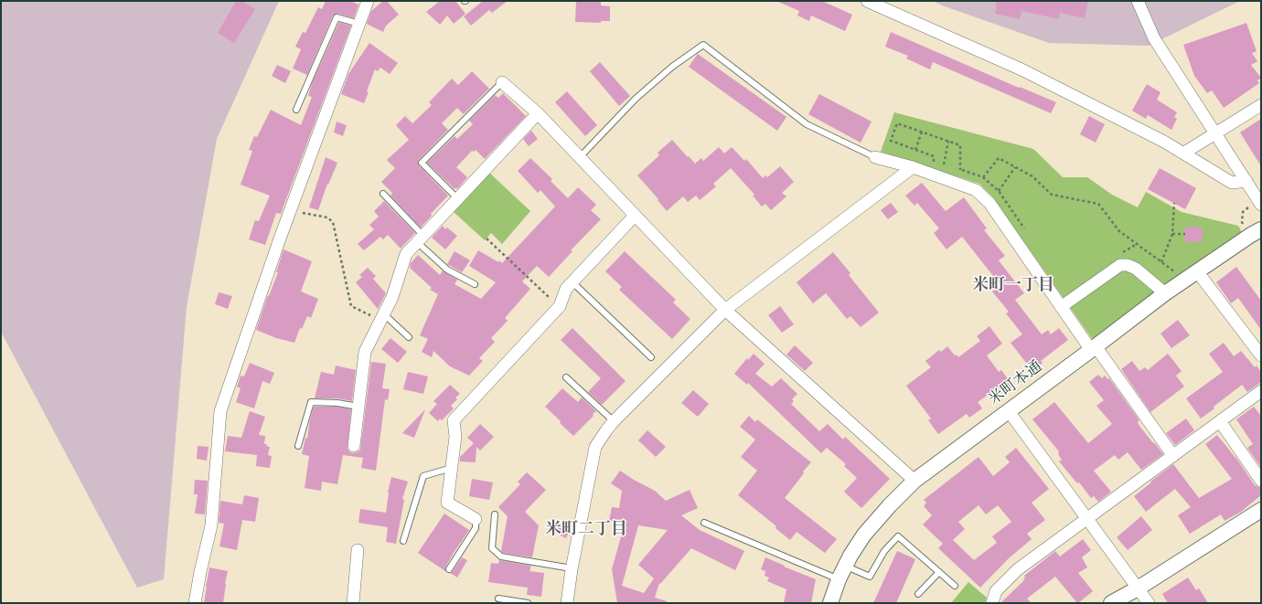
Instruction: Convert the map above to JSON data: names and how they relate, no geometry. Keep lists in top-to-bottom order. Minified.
{"streets":{"street":["米町本通"]},"districts":["米町一丁目","米町二丁目"]}
